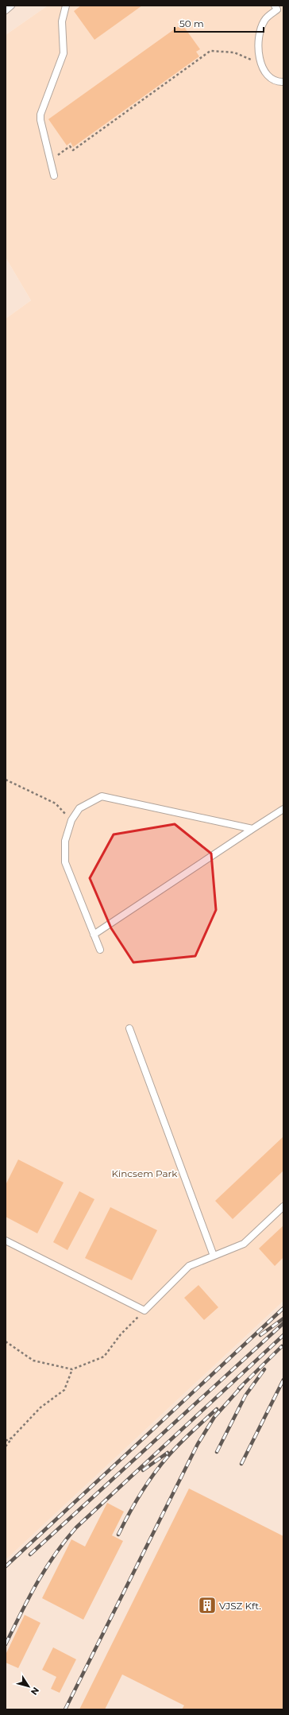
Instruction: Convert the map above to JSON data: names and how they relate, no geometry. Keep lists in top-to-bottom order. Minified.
{"parks":["Kincsem Park"],"places":{"building":["VJSZ Kft."]},"scale_bar":"50 m","north":"bottom right"}
